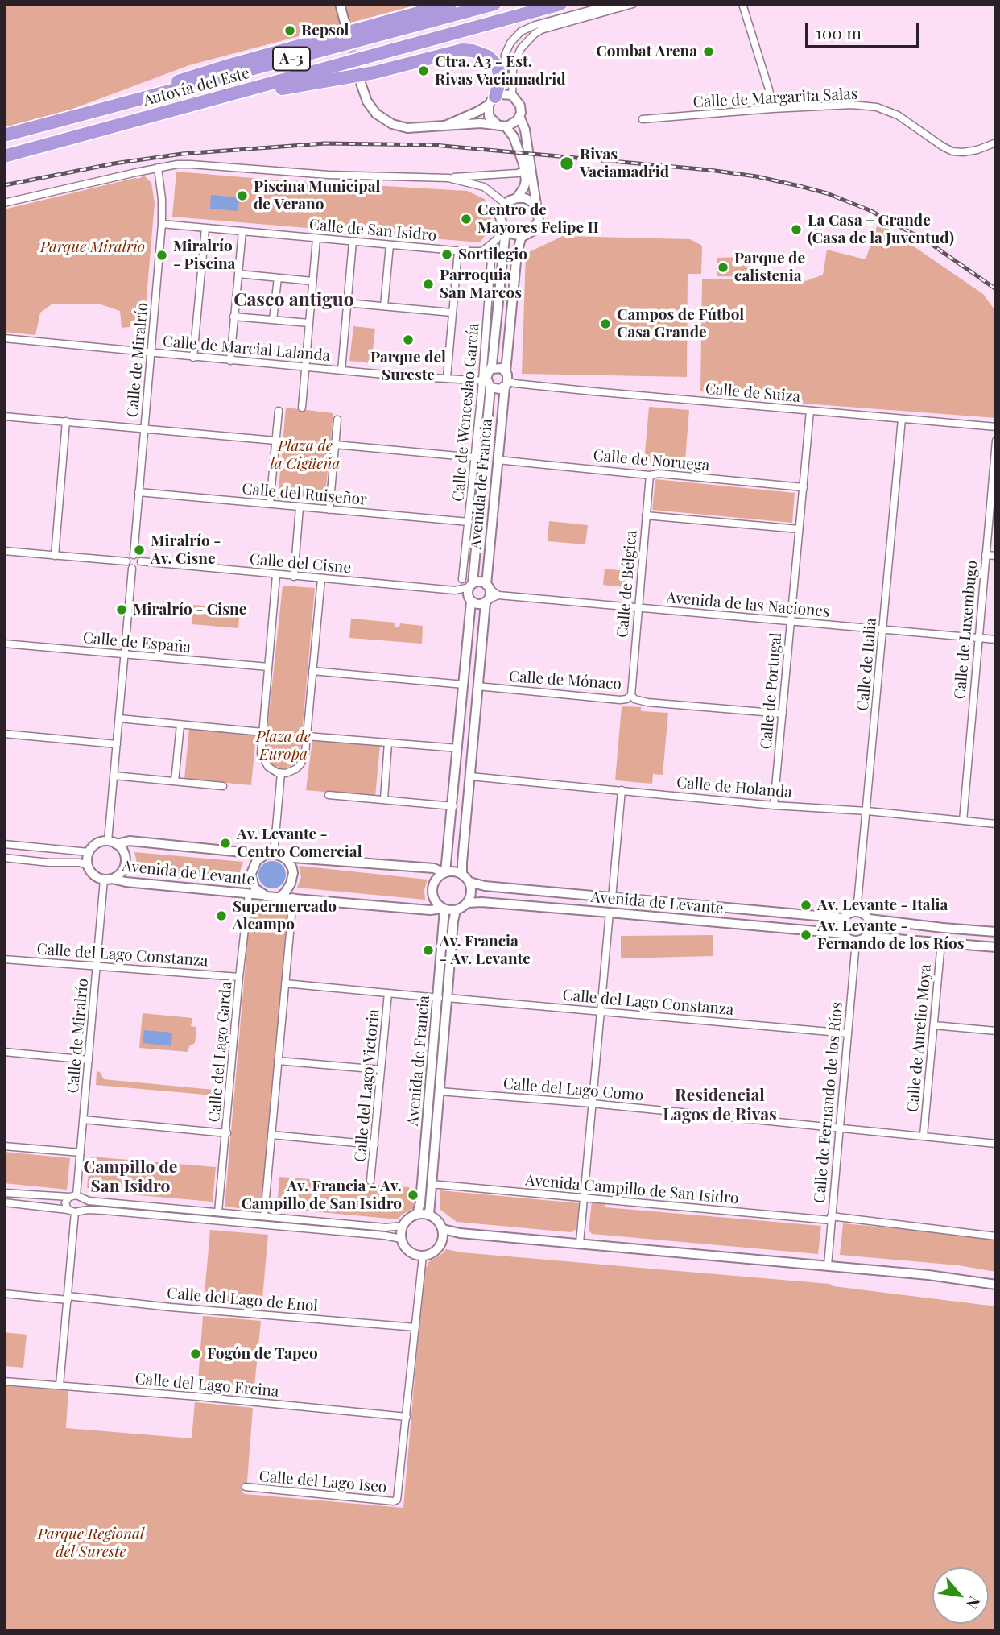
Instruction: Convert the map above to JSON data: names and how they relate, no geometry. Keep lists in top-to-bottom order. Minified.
{"streets":{"highway":["A-3","Autovía del Este"],"street":["Calle de Margarita Salas","Calle de San Isidro","Calle de Marcial Lalanda","Calle de Miralrío","Calle de Suiza","Calle de Wenceslao García","Calle de Noruega","Avenida de Francia","Calle del Ruiseñor","Calle del Cisne","Calle de Bélgica","Avenida de las Naciones","Calle de Luxembugo","Calle de España","Calle de Italia","Calle de Mónaco","Calle de Portugal","Calle de Holanda","Avenida de Levante","Calle del Lago Constanza","Calle de Aurelio Moya","Calle del Lago Garda","Calle del Lago Victoria","Calle del Lago Como","Calle de Fernando de los Ríos","Avenida Campillo de San Isidro","Calle del Lago de Enol","Calle del Lago Ercina","Calle del Lago Iseo"]},"crossings":[["Calle de San Isidro","Calle de Miralrío"],["Calle de San Isidro","Calle de Wenceslao García"],["Calle de Marcial Lalanda","Calle de Miralrío"],["Calle de Marcial Lalanda","Calle de Suiza"],["Calle de Marcial Lalanda","Calle de Wenceslao García"],["Calle de Marcial Lalanda","Avenida de Francia"],["Calle de Miralrío","Calle del Ruiseñor"],["Calle de Miralrío","Calle del Cisne"],["Calle de Miralrío","Avenida de Levante"],["Calle de Miralrío","Calle del Lago Constanza"],["Calle de Suiza","Calle de Wenceslao García"],["Calle de Suiza","Avenida de Francia"],["Calle de Suiza","Calle de Italia"],["Calle de Suiza","Calle de Portugal"],["Calle de Wenceslao García","Avenida de Francia"],["Calle de Wenceslao García","Calle del Ruiseñor"],["Calle de Noruega","Avenida de Francia"],["Calle de Noruega","Calle de Bélgica"],["Calle de Noruega","Calle de Portugal"],["Avenida de Francia","Calle del Cisne"],["Avenida de Francia","Avenida de las Naciones"],["Avenida de Francia","Avenida de Levante"],["Avenida de Francia","Calle del Lago Constanza"],["Avenida de Francia","Calle del Lago Como"],["Avenida de Francia","Avenida Campillo de San Isidro"],["Calle de Bélgica","Avenida de las Naciones"],["Calle de Bélgica","Calle de Mónaco"],["Avenida de las Naciones","Calle de Luxembugo"],["Avenida de las Naciones","Calle de Italia"],["Avenida de las Naciones","Calle de Portugal"],["Calle de Luxembugo","Calle de Holanda"],["Calle de Italia","Calle de Holanda"],["Calle de Italia","Avenida de Levante"],["Calle de Italia","Calle de Fernando de los Ríos"],["Calle de Mónaco","Calle de Portugal"],["Calle de Portugal","Calle de Holanda"],["Avenida de Levante","Calle del Lago Garda"],["Avenida de Levante","Calle de Fernando de los Ríos"],["Calle del Lago Constanza","Calle del Lago Garda"],["Calle del Lago Constanza","Calle del Lago Victoria"],["Calle del Lago Constanza","Calle de Fernando de los Ríos"],["Calle de Aurelio Moya","Calle del Lago Como"],["Calle del Lago Como","Calle de Fernando de los Ríos"],["Calle de Fernando de los Ríos","Avenida Campillo de San Isidro"],["Calle del Lago Ercina","Calle del Lago Iseo"]],"districts":["Casco antiguo","Residencial Lagos de Rivas","Campillo de San Isidro"],"parks":["Parque Miralrío","Plaza de la Cigüeña","Plaza de Europa","Parque Regional del Sureste"],"places":["Repsol","Combat Arena","Ctra. A3 - Est. Rivas Vaciamadrid","Rivas Vaciamadrid","Piscina Municipal de Verano","Centro de Mayores Felipe II","La Casa + Grande (Casa de la Juventud)","Sortilegio","Miralrío - Piscina","Parque de calistenia","Parroquia San Marcos","Campos de Fútbol Casa Grande","Parque del Sureste","Miralrío - Av. Cisne","Miralrío - Cisne","Av. Levante - Centro Comercial","Av. Levante - Italia","Supermercado Alcampo","Av. Levante - Fernando de los Ríos","Av. Francia - Av. Levante","Av. Francia - Av. Campillo de San Isidro","Fogón de Tapeo"],"scale_bar":"100 m","north":"bottom right"}
